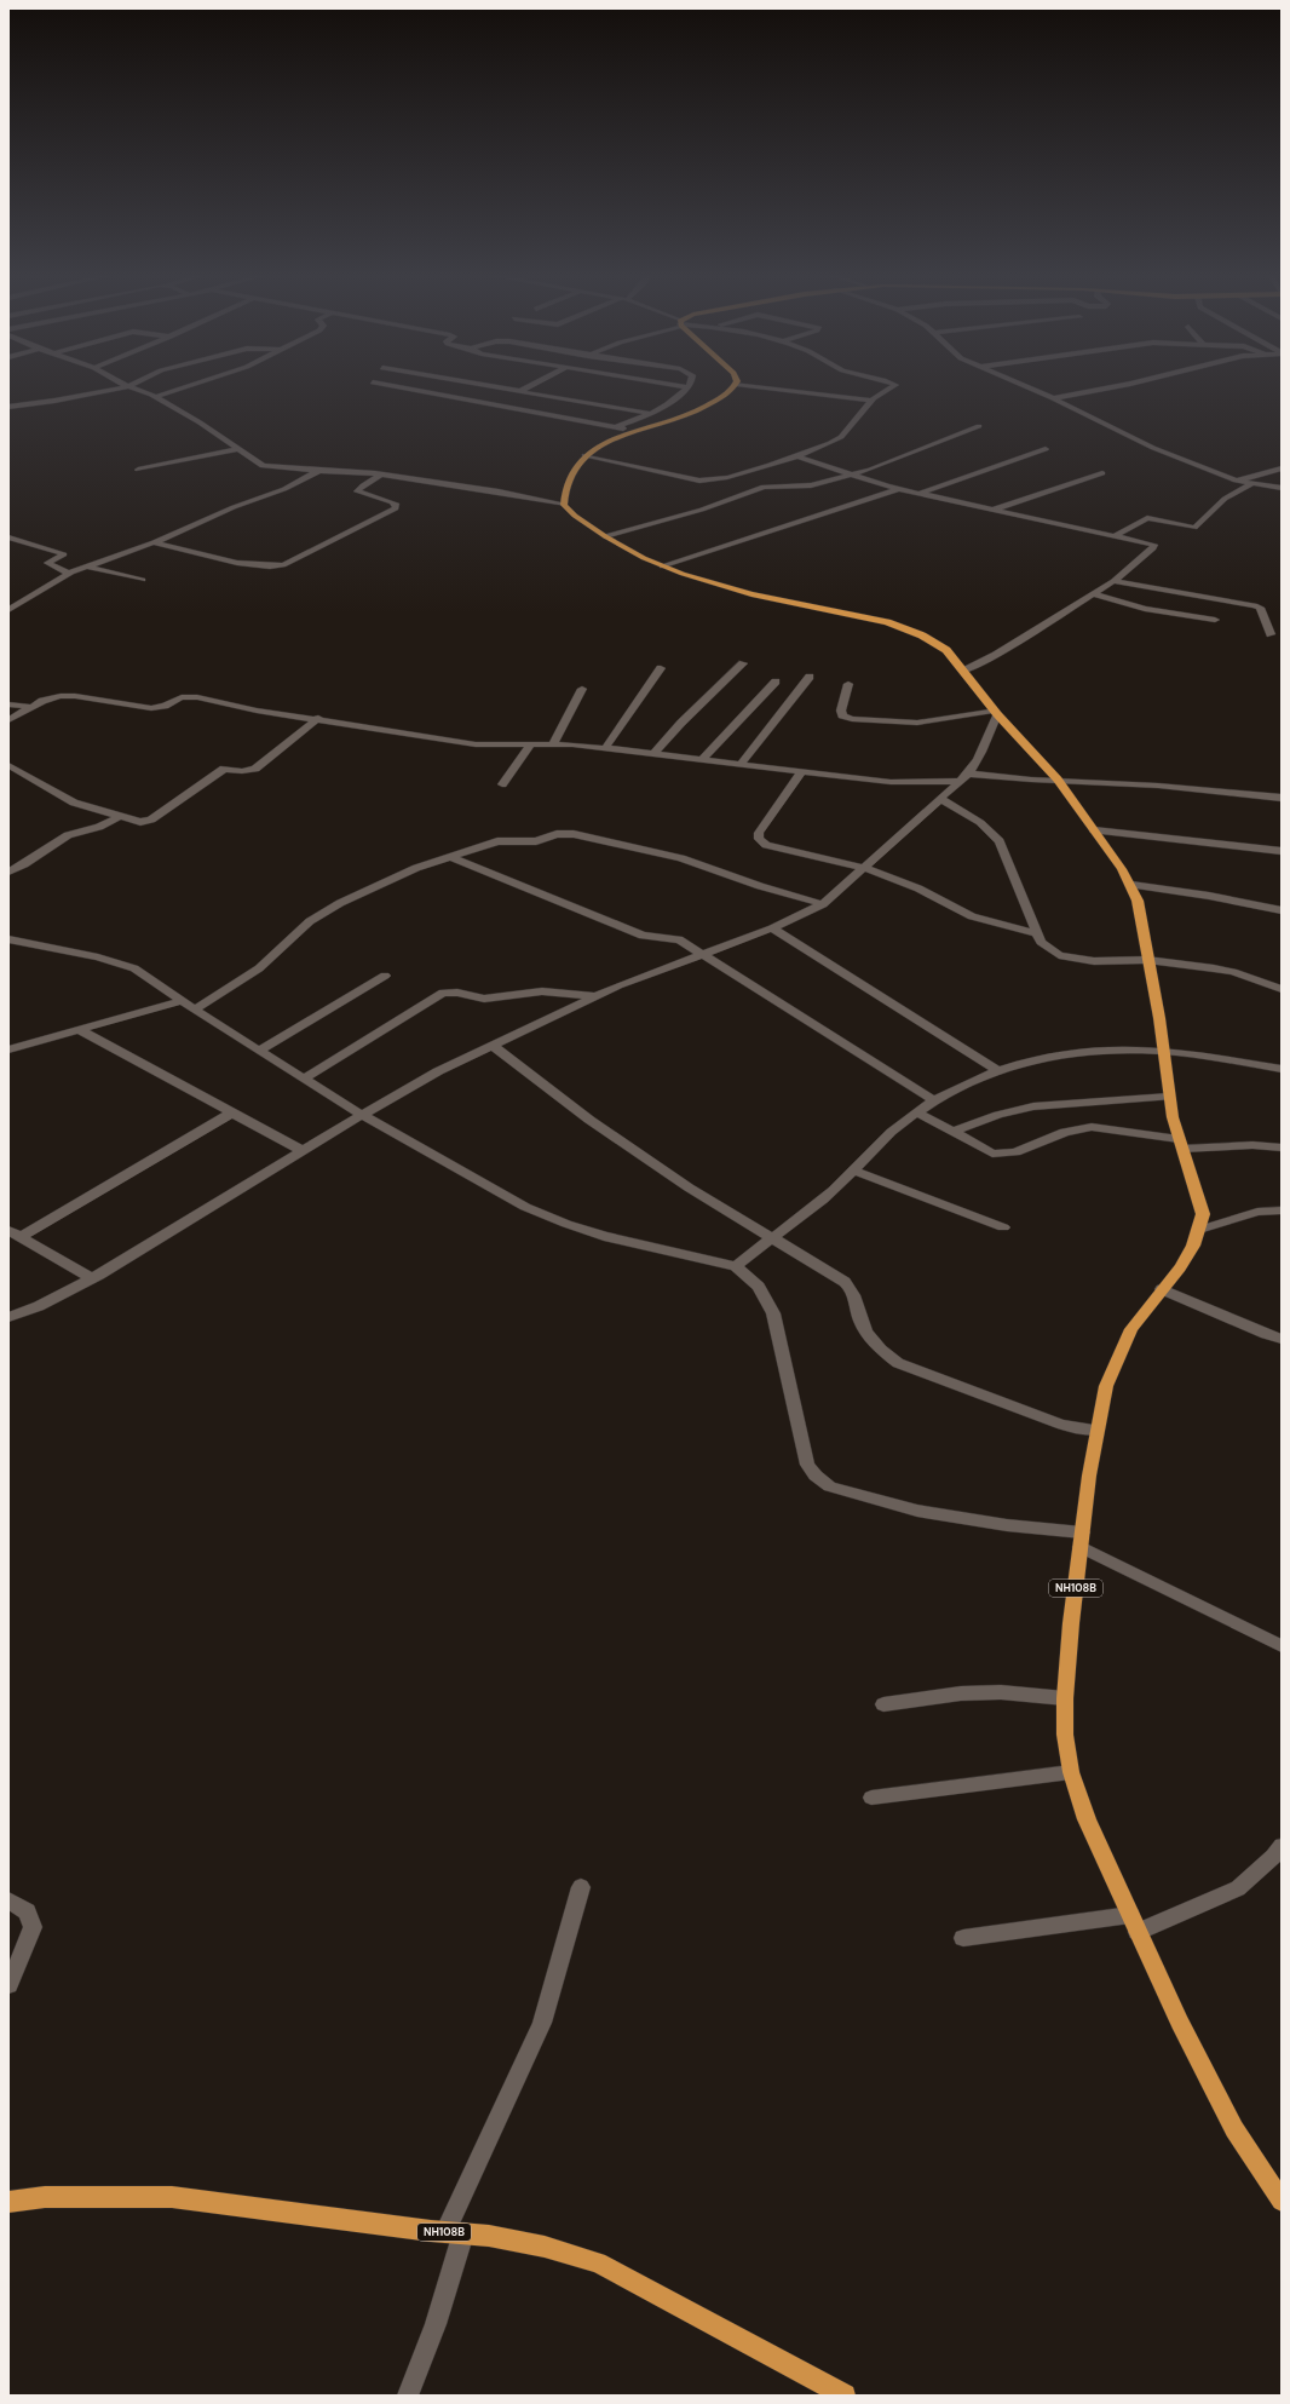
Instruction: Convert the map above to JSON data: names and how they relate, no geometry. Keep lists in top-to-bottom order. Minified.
{"streets":{"highway":["NH108B"]}}
